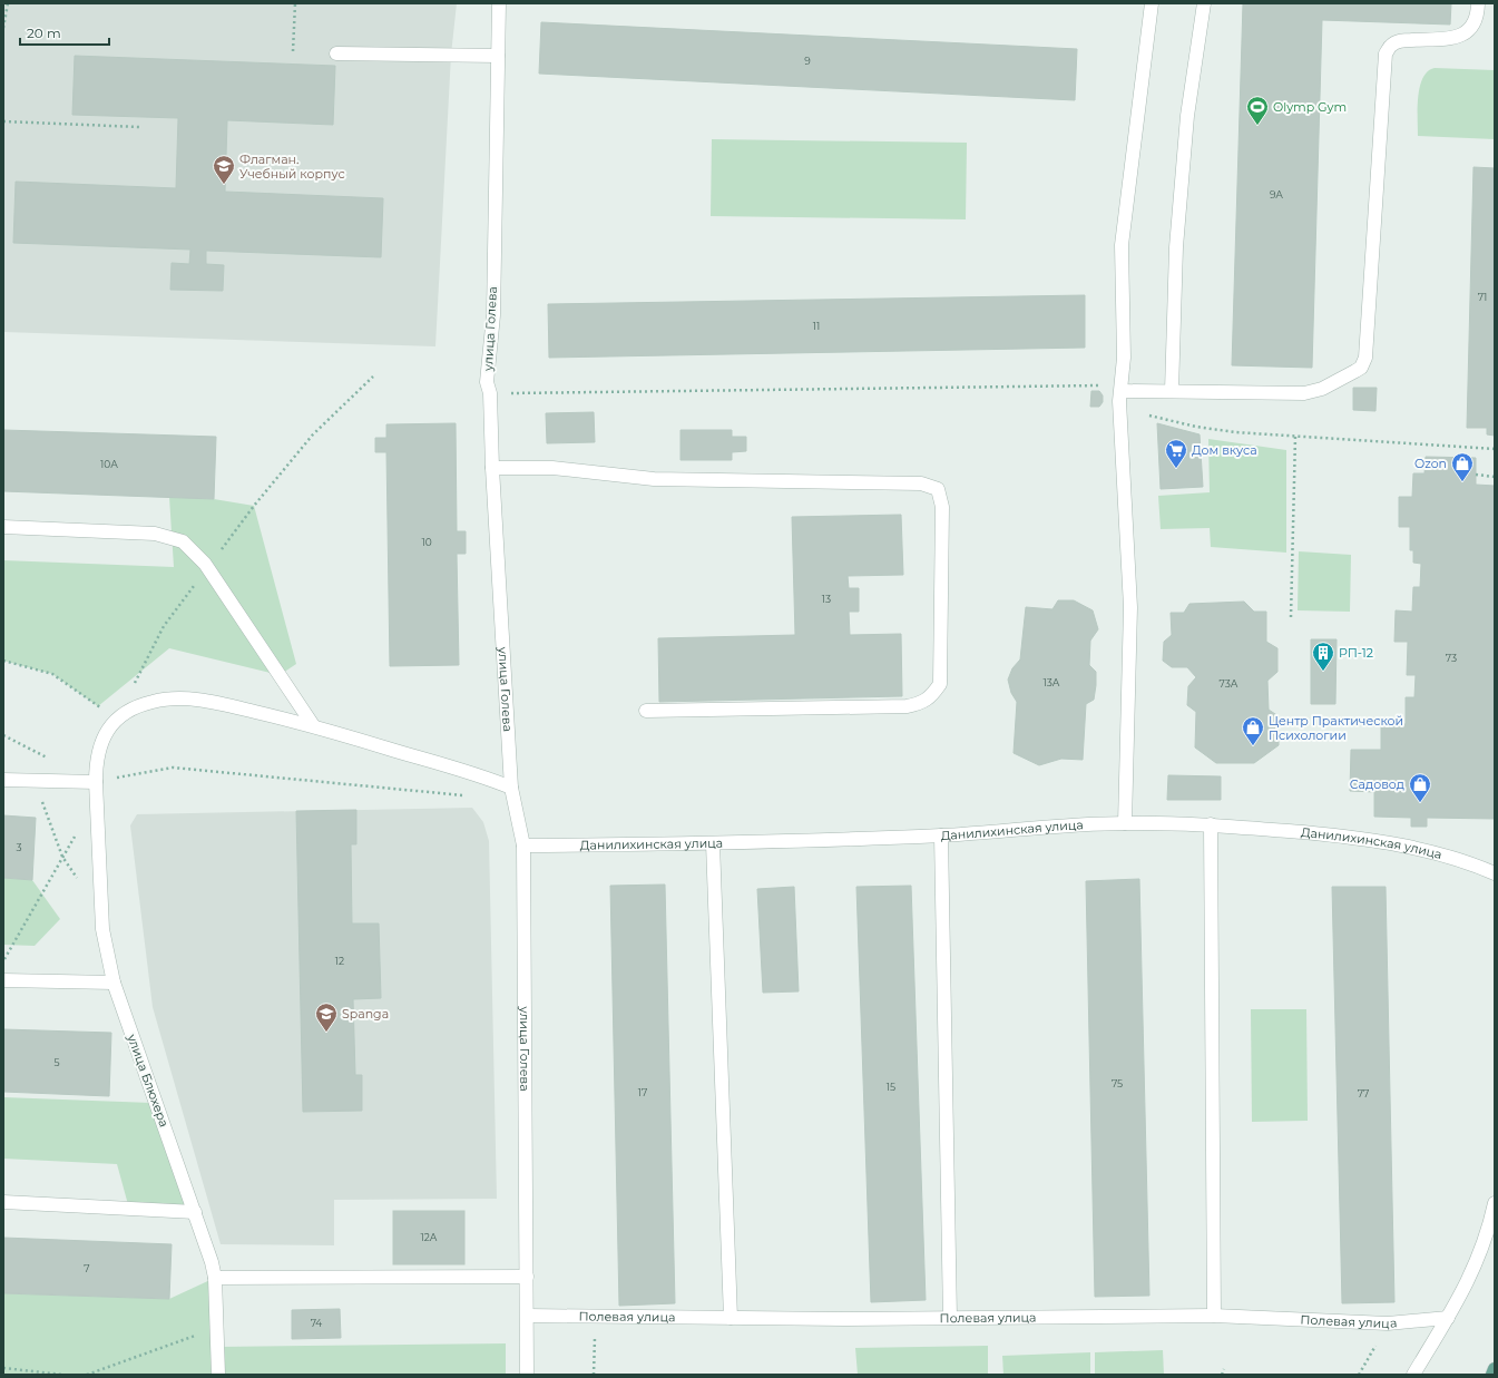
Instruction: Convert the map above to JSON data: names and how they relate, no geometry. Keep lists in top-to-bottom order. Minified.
{"streets":{"street":["улица Голева","Данилихинская улица","улица Блюхера","Полевая улица"]},"crossings":[["улица Голева","Данилихинская улица"],["улица Голева","Полевая улица"]],"places":{"sports":["Olymp Gym"],"school or university":["Флагман. Учебный корпус","Spanga"],"supermarket":["Дом вкуса"],"shop":["Ozon","Центр Практической Психологии","Садовод"],"building":["РП-12"]},"house_numbers":["9","9А","71","11","10А","10","13","73","13А","73А","3","12","5","75","15","17","77","12А","7","74"],"scale_bar":"20 m"}
